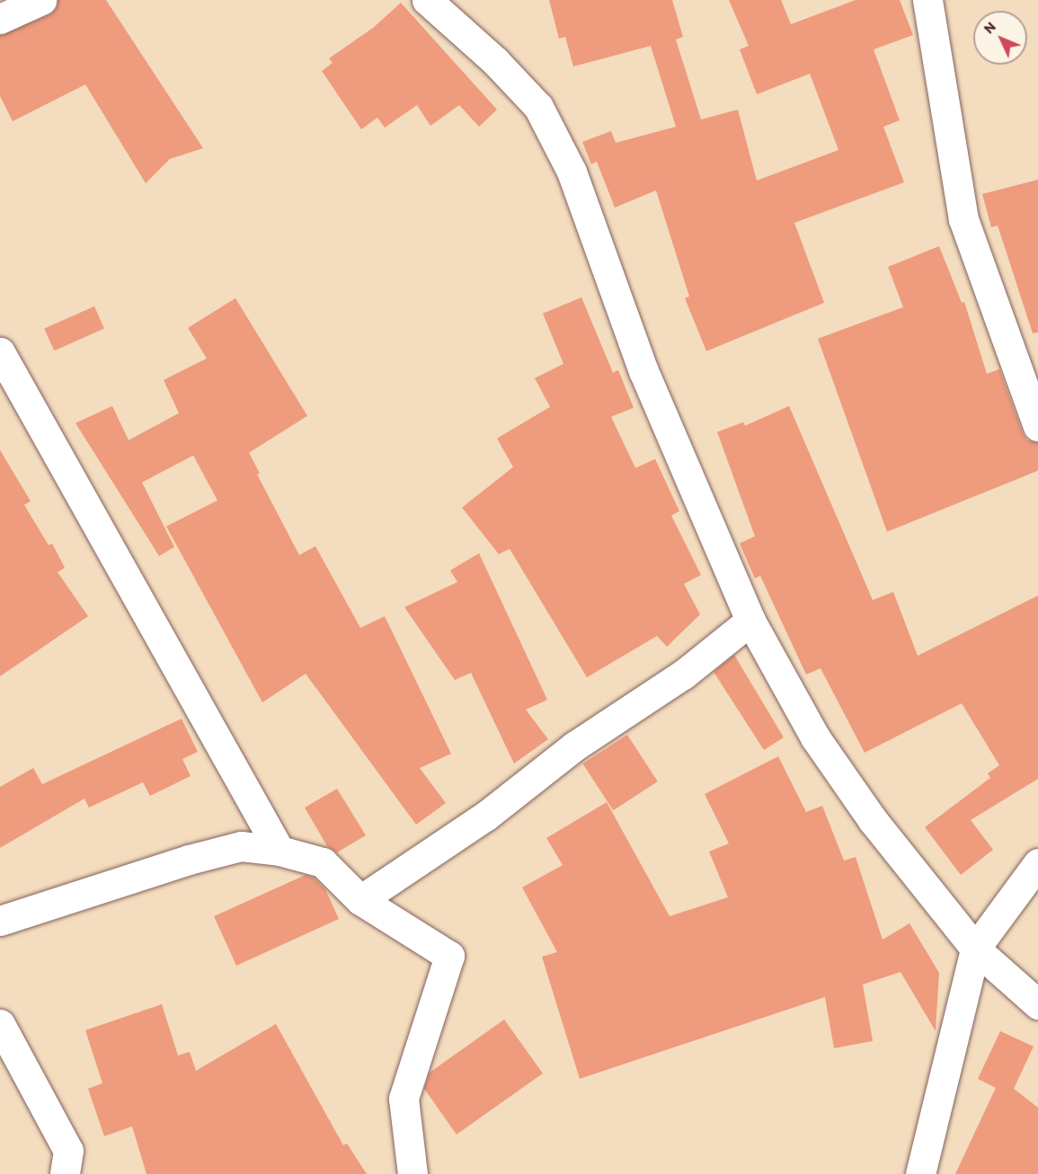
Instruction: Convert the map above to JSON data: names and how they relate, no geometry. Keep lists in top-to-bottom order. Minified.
{"north":"top left"}
